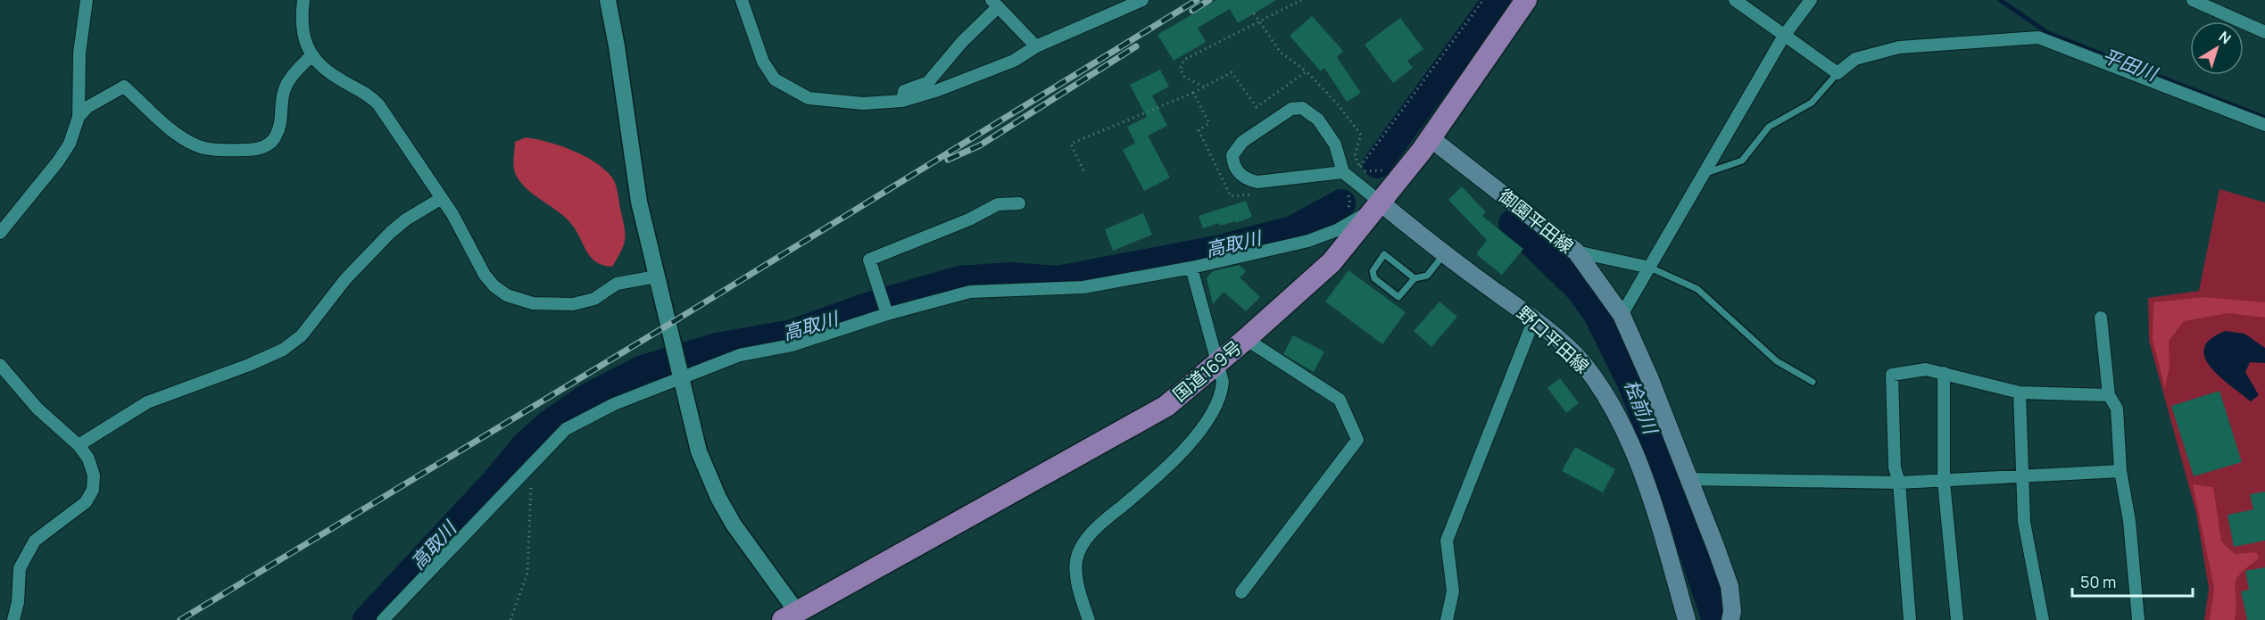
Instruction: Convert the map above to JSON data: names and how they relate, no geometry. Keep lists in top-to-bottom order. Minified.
{"streets":{"highway":["国道169号"],"main road":["御園平田線","野口平田線"]},"crossings":[["御園平田線","国道169号"],["野口平田線","国道169号"]],"water":["平田川","高取川","桧前川"],"scale_bar":"50 m","north":"top right"}
